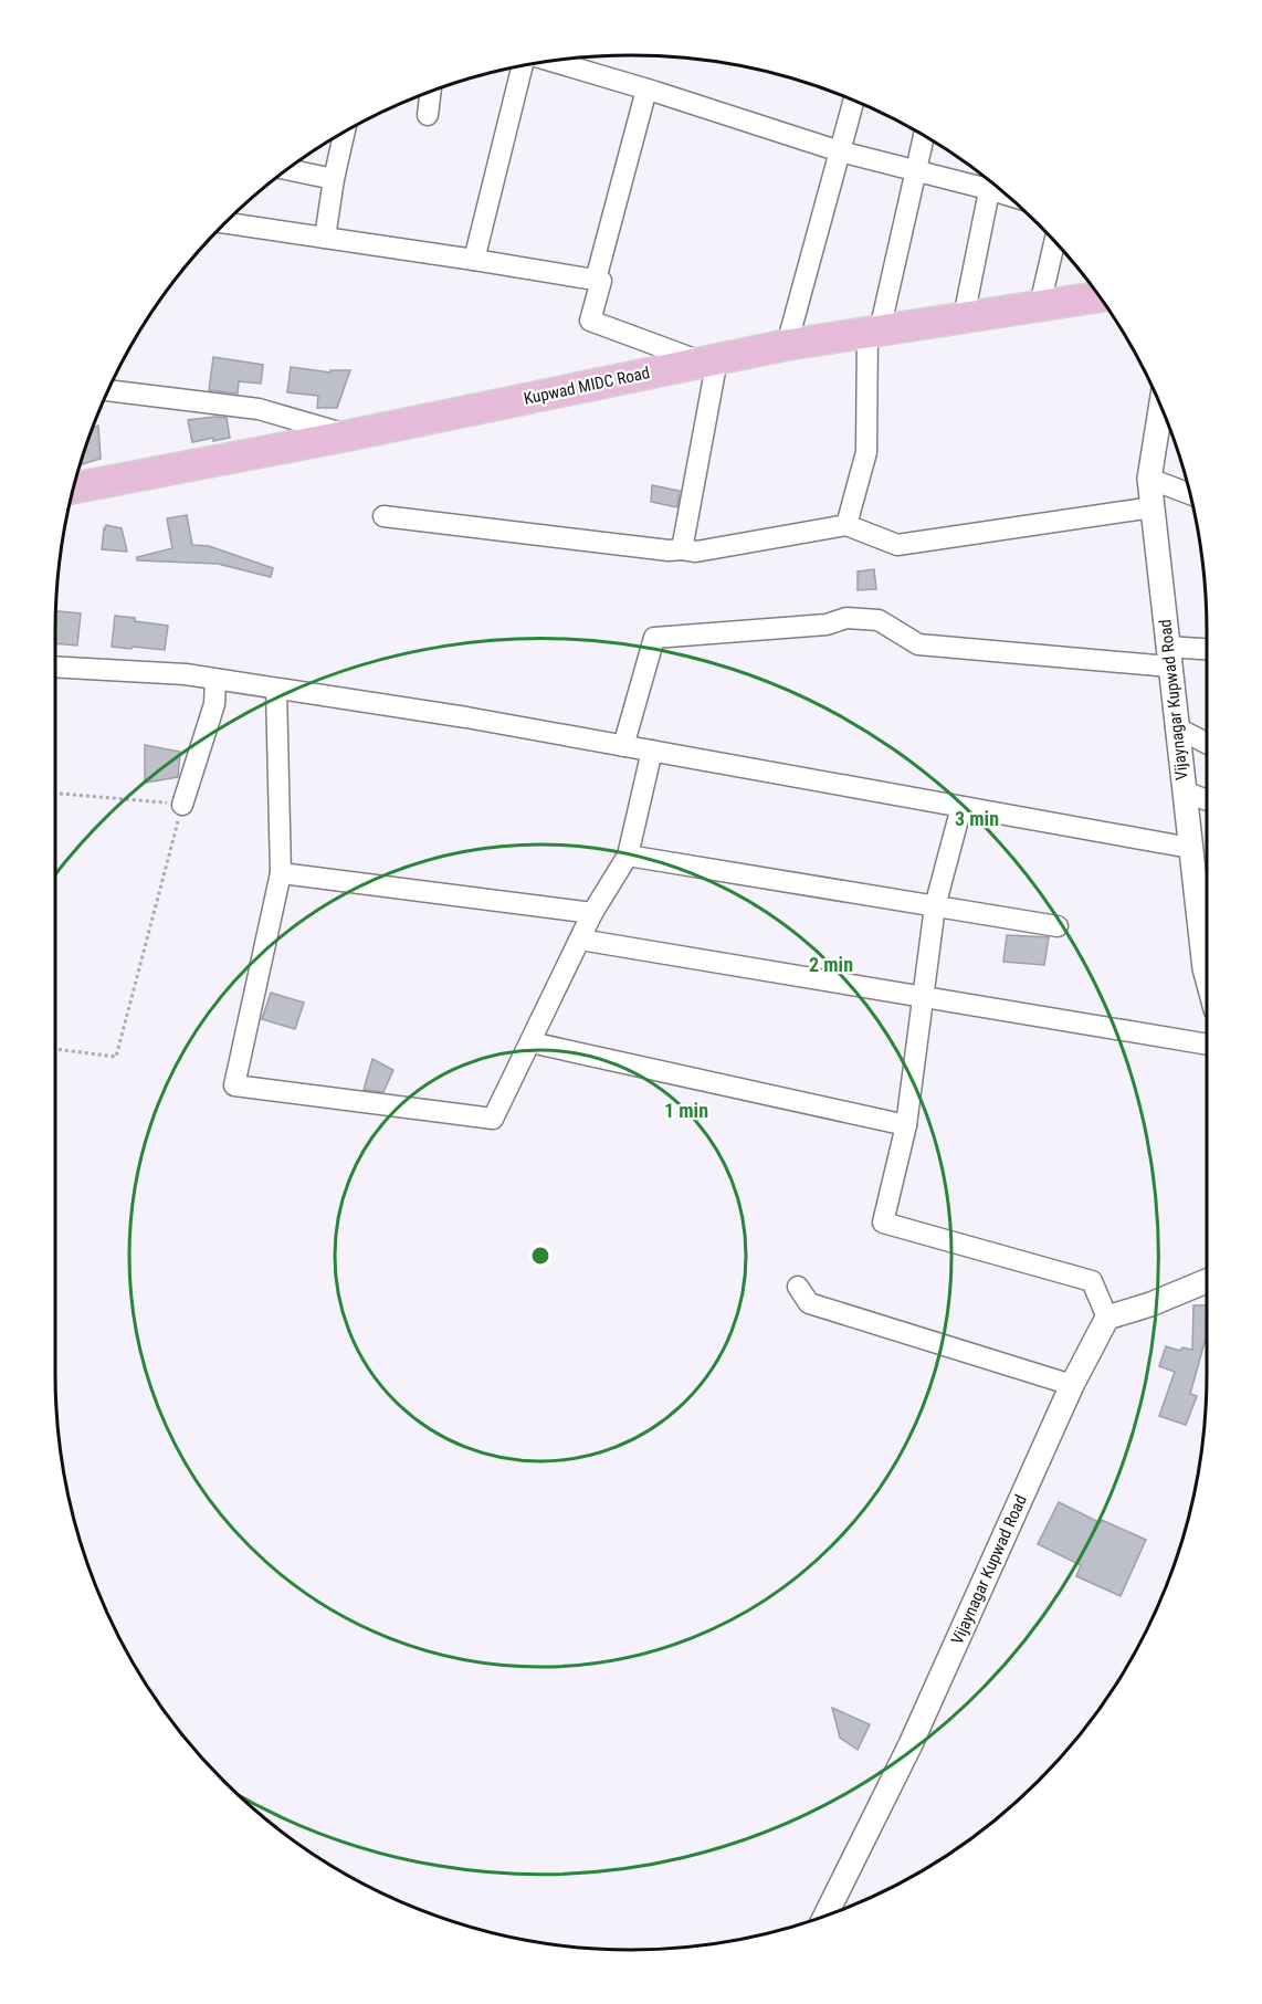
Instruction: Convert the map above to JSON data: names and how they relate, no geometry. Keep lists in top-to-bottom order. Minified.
{"streets":{"main road":["Kupwad MIDC Road"],"street":["Vijaynagar Kupwad Road"]},"rings":["3 min","2 min","1 min"]}
